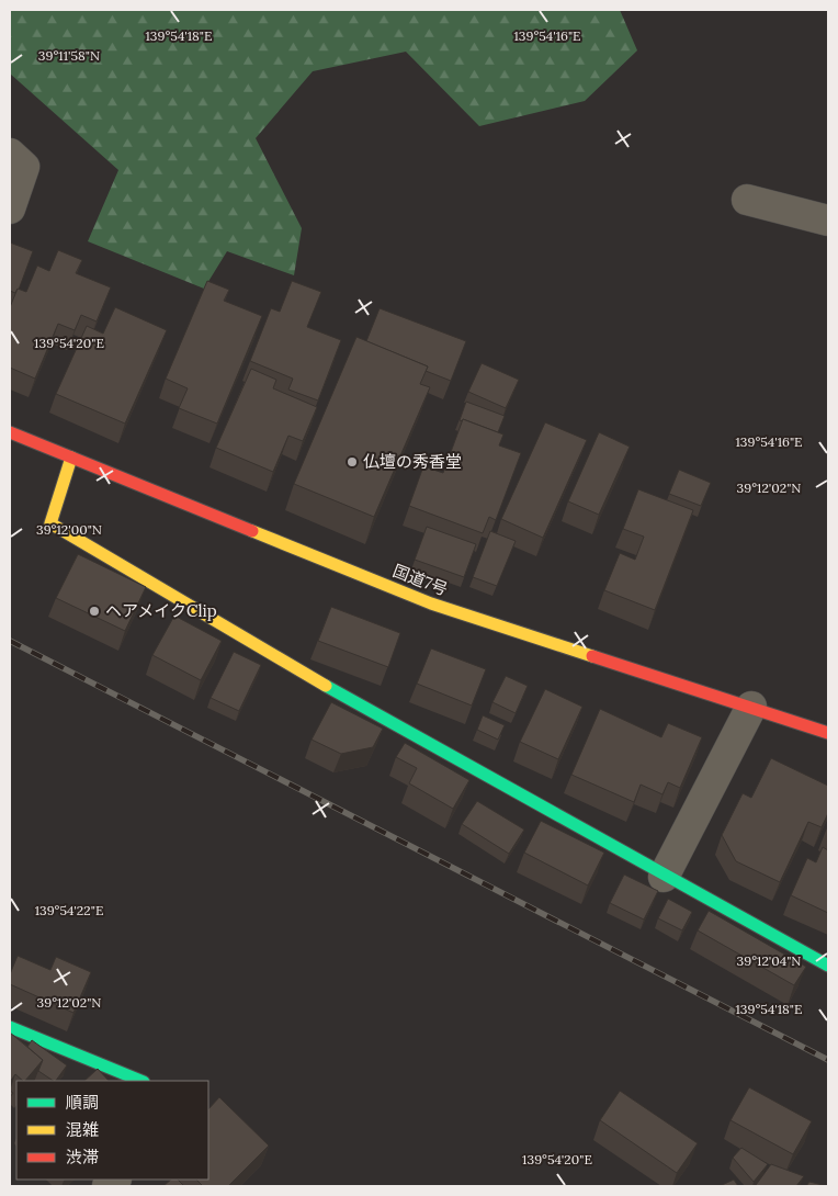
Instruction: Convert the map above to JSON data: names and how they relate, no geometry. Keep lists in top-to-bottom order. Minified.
{"streets":{"main road":["国道7号"]},"places":["仏壇の秀香堂","ヘアメイクClip"],"legend":["順調","混雑","渋滞"],"coordinates":["139°54'18\"E","139°54'16\"E","39°11'58\"N","139°54'20\"E","39°12'02\"N","39°12'00\"N","139°54'22\"E","39°12'04\"N"]}
